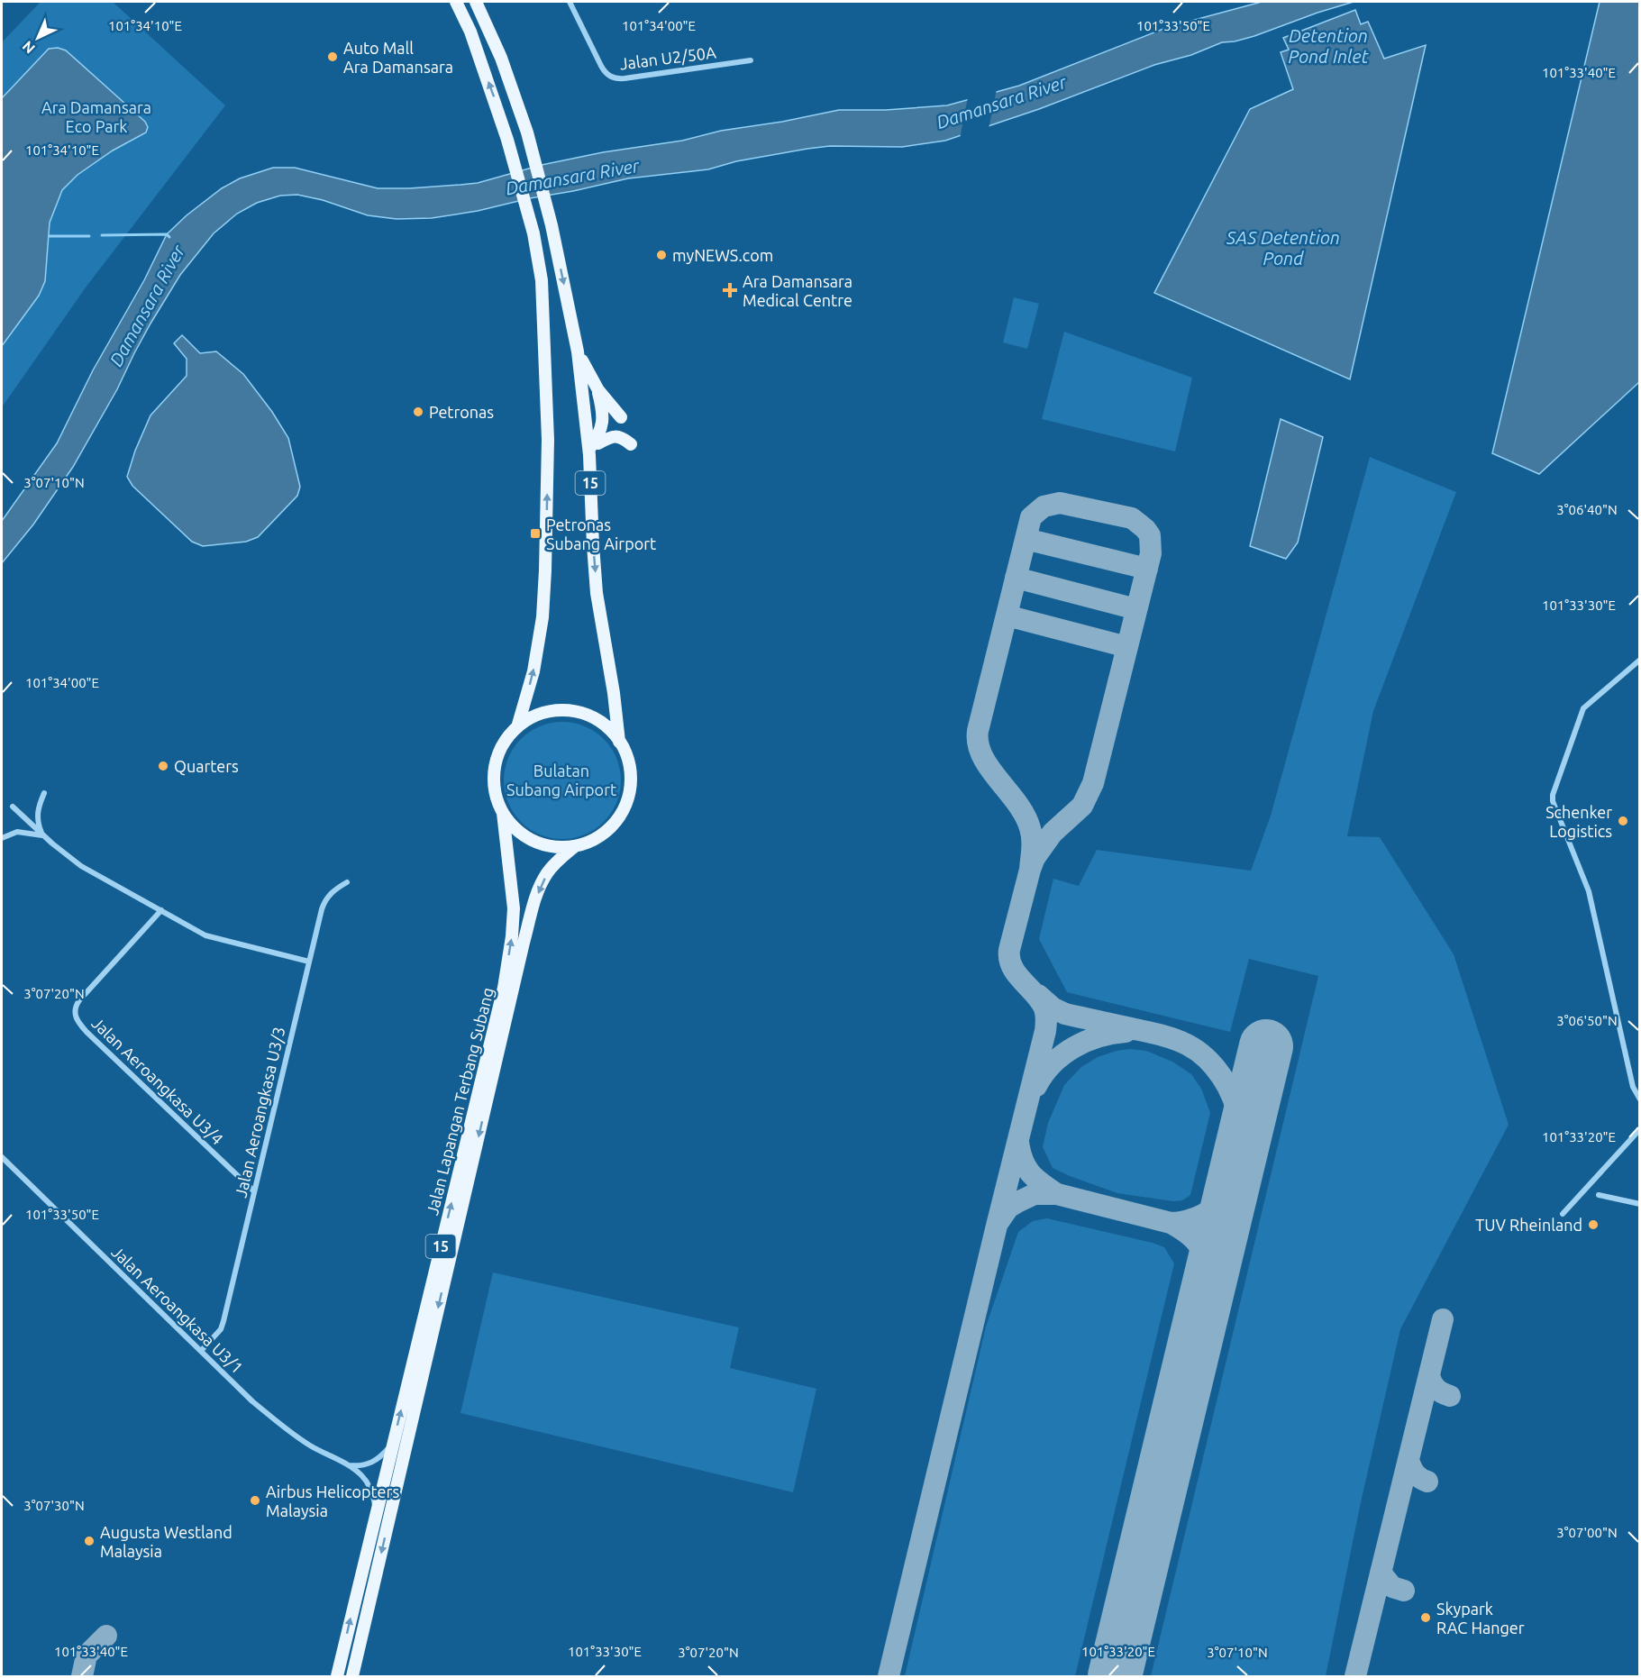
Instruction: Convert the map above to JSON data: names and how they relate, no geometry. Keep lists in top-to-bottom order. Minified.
{"streets":{"main road":["15","Jalan Lapangan Terbang Subang"],"street":["Jalan U2/50A","Jalan Aeroangkasa U3/4","Jalan Aeroangkasa U3/3","Jalan Aeroangkasa U3/1"]},"crossings":[["15","Jalan Lapangan Terbang Subang"],["Jalan Aeroangkasa U3/4","Jalan Aeroangkasa U3/3"],["Jalan Lapangan Terbang Subang","Jalan Aeroangkasa U3/1"],["Jalan Aeroangkasa U3/3","Jalan Aeroangkasa U3/1"]],"water":["Detention Pond Inlet","Damansara River","SAS Detention Pond"],"parks":["Ara Damansara Eco Park","Bulatan Subang Airport"],"places":{"other":["Auto Mall Ara Damansara","myNEWS.com","Petronas","Quarters","Schenker Logistics","TUV Rheinland","Airbus Helicopters Malaysia","Augusta Westland Malaysia","Skypark RAC Hanger"],"health":["Ara Damansara Medical Centre"],"transit":["Petronas Subang Airport"]},"north":"bottom left","coordinates":["101°34'10\"E","101°34'00\"E","101°33'50\"E","101°33'40\"E","3°07'10\"N","3°06'40\"N","101°33'30\"E","3°07'20\"N","3°06'50\"N","101°33'20\"E","3°07'30\"N","3°07'00\"N"]}
